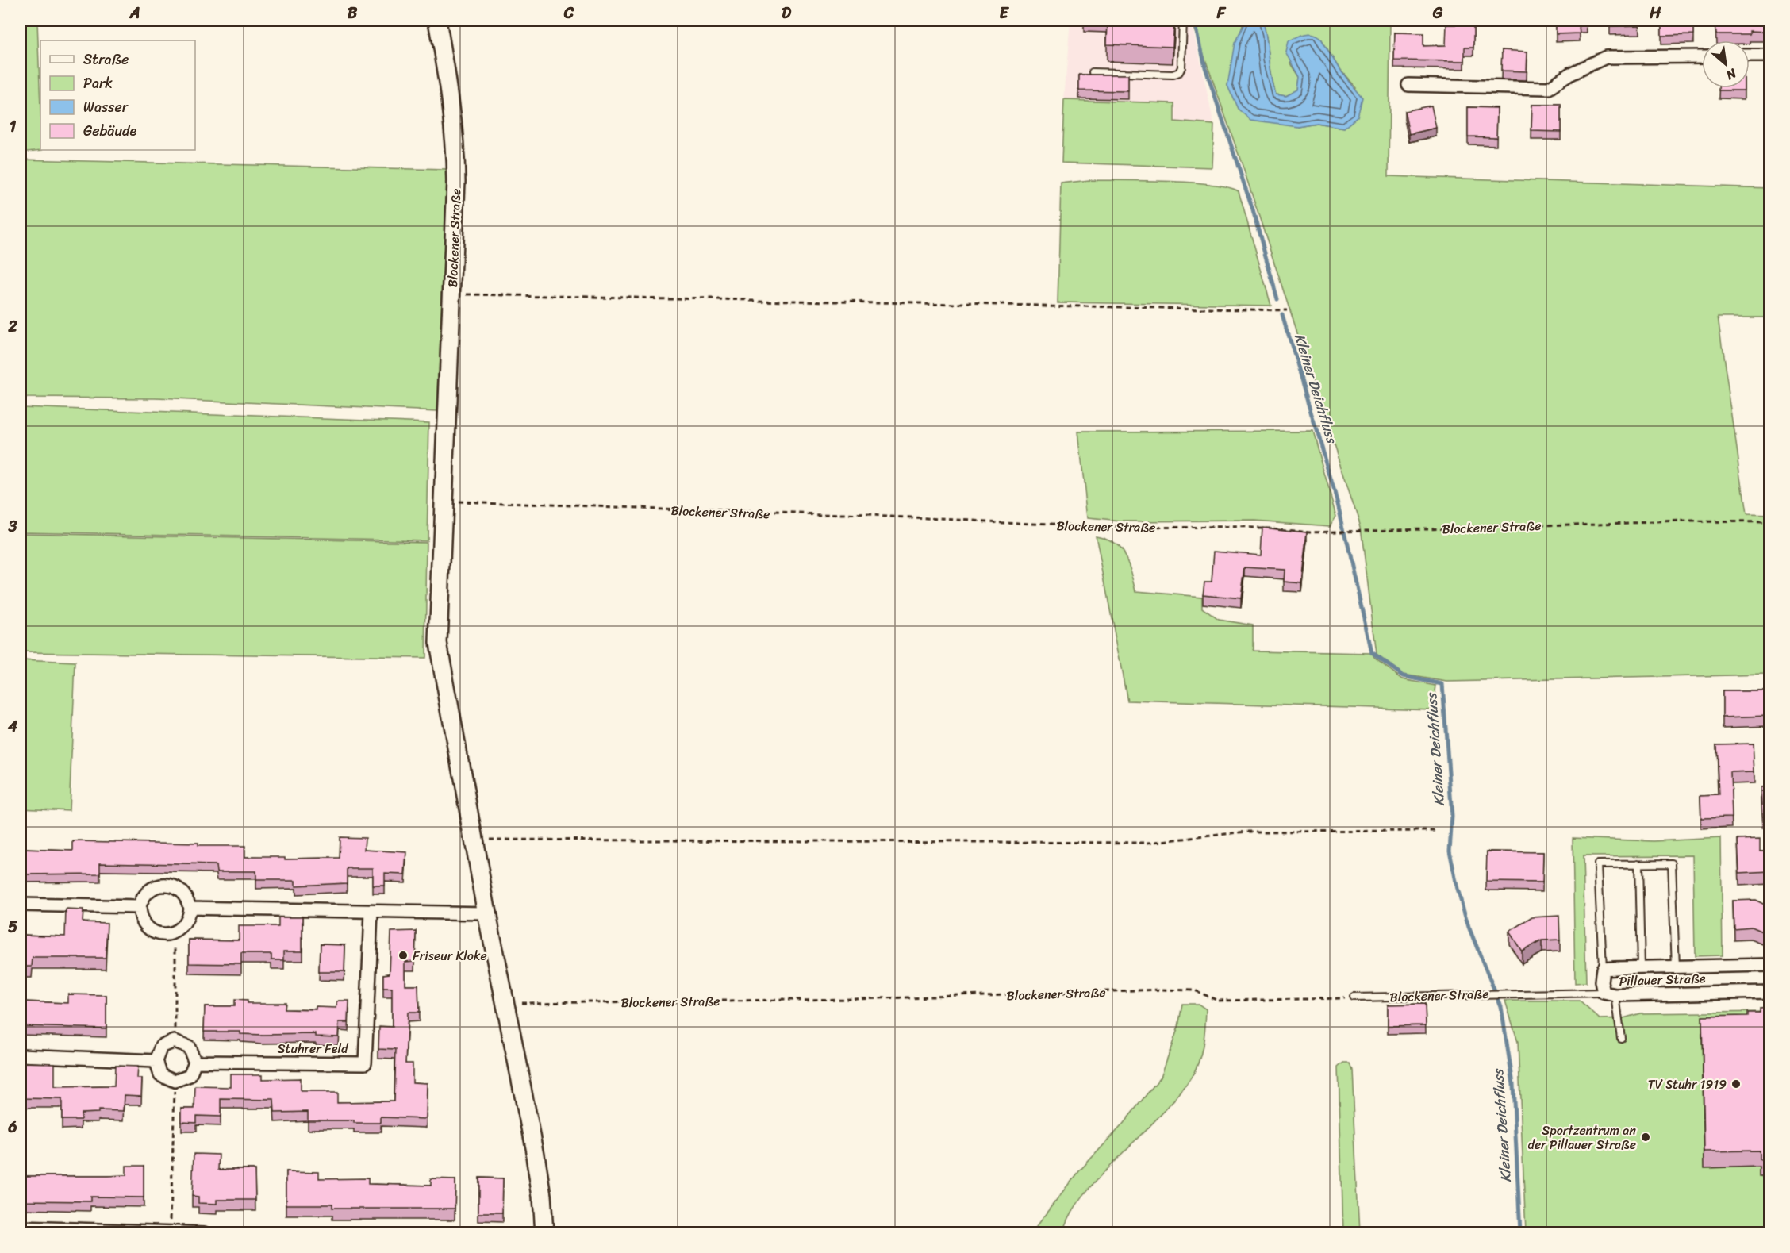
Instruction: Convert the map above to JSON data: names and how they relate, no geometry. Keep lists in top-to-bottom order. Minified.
{"streets":{"street":["Blockener Straße","Pillauer Straße","Stuhrer Feld"]},"crossings":[["Blockener Straße","Pillauer Straße"]],"water":["Kleiner Deichfluss"],"places":["Friseur Kloke","TV Stuhr 1919","Sportzentrum an der Pillauer Straße"],"legend":["Straße","Park","Wasser","Gebäude"],"north":"bottom right","grid":{"columns":["A","B","C","D","E","F","G","H"],"rows":["1","2","3","4","5","6"]}}
